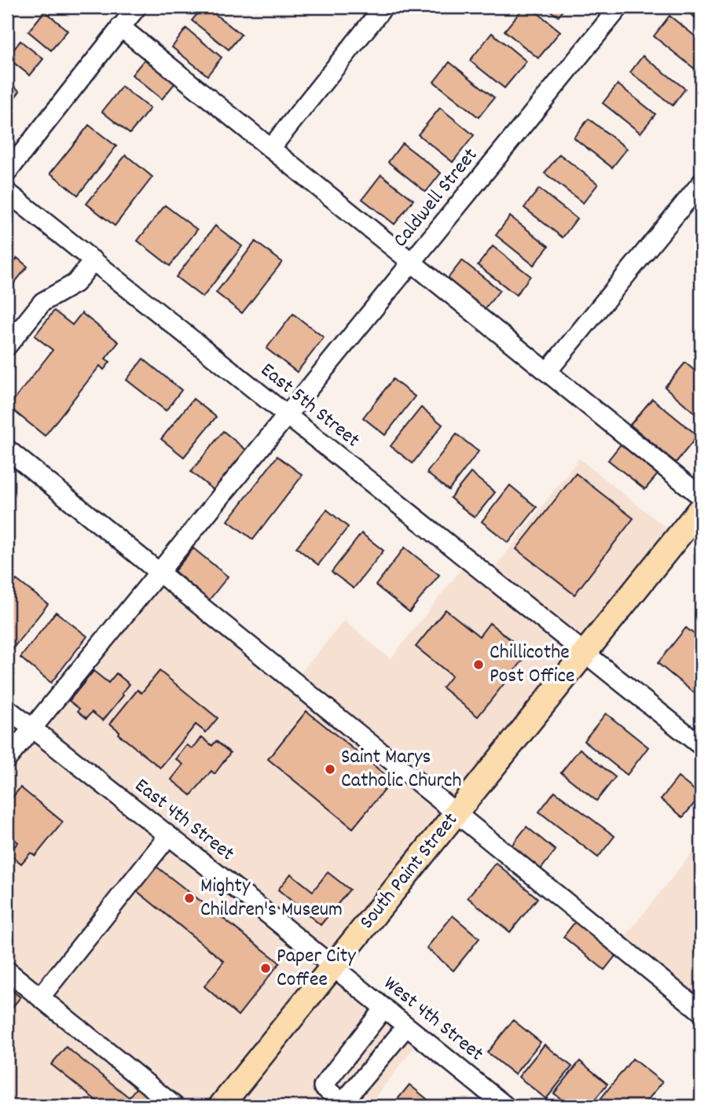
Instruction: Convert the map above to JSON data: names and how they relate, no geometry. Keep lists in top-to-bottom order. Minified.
{"streets":{"main road":["South Paint Street"],"street":["Caldwell Street","East 5th Street","East 4th Street","West 4th Street"]},"crossings":[["Caldwell Street","East 5th Street"],["Caldwell Street","East 4th Street"],["East 5th Street","South Paint Street"],["East 4th Street","South Paint Street"],["East 4th Street","West 4th Street"],["South Paint Street","West 4th Street"]],"places":["Chillicothe Post Office","Saint Marys Catholic Church","Mighty Children's Museum","Paper City Coffee"]}
